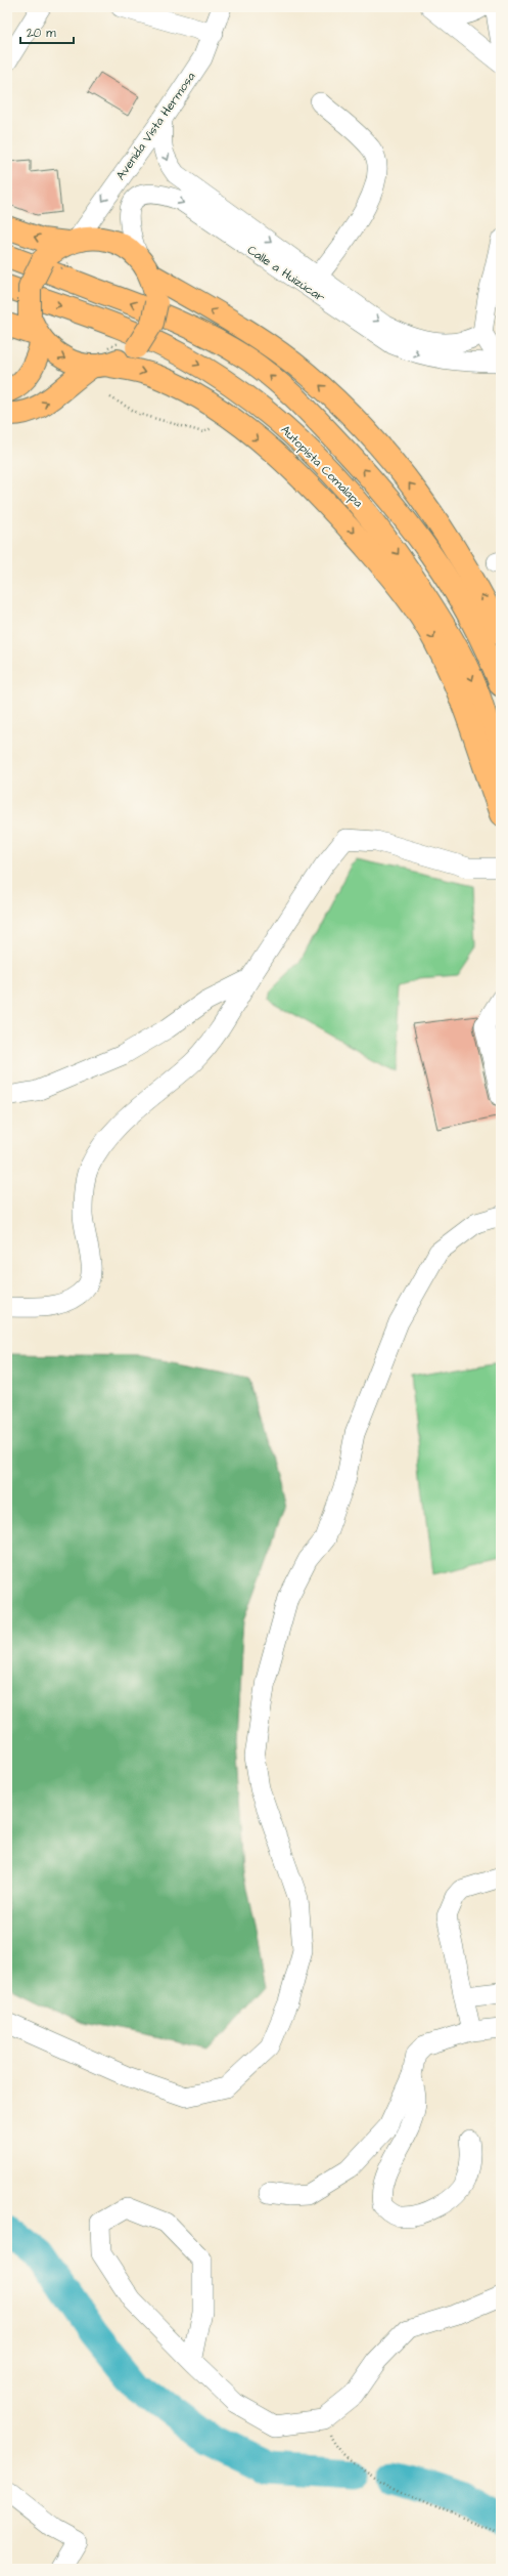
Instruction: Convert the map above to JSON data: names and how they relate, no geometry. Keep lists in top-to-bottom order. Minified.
{"streets":{"highway":["Autopista Comalapa"],"street":["Avenida Vista Hermosa","Calle a Huizúcar"]},"crossings":[["Avenida Vista Hermosa","Calle a Huizúcar"]],"one_way":["Avenida Vista Hermosa","Calle a Huizúcar"],"scale_bar":"20 m"}
